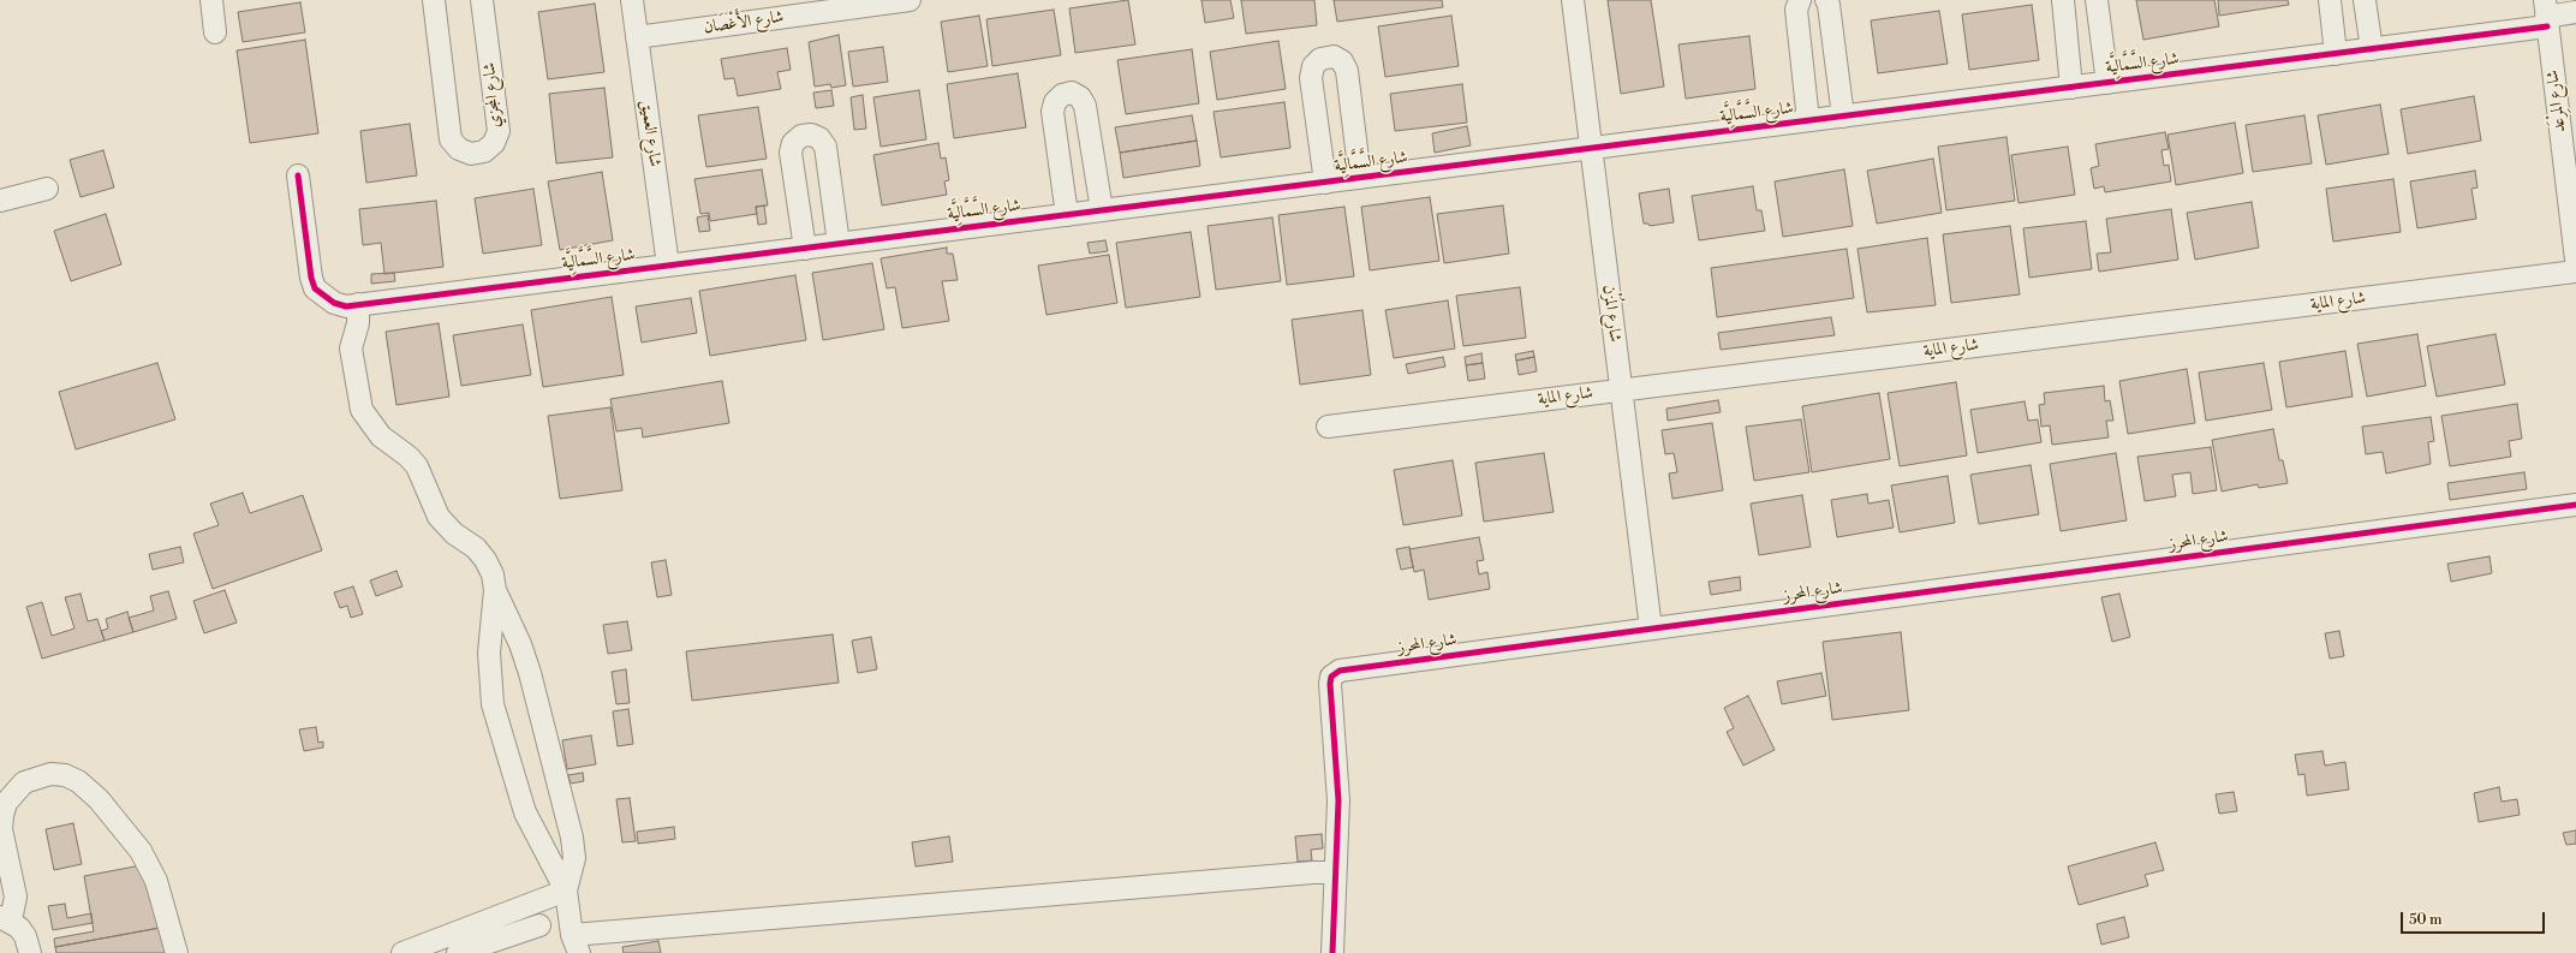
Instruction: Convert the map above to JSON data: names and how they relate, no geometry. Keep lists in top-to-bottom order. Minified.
{"streets":{"street":["شارع الأَغْصَان","شارع السَّمَّالِيَّة","شارع المجزي","شارع المِرْعَد","شارع العميق","شارع الماية","شارع المُزْن","شارع المحرز"]},"crossings":[["شارع الأَغْصَان","شارع العميق"],["شارع السَّمَّالِيَّة","شارع المِرْعَد"],["شارع السَّمَّالِيَّة","شارع العميق"],["شارع السَّمَّالِيَّة","شارع المُزْن"],["شارع الماية","شارع المُزْن"],["شارع المُزْن","شارع المحرز"]],"scale_bar":"50 m"}
